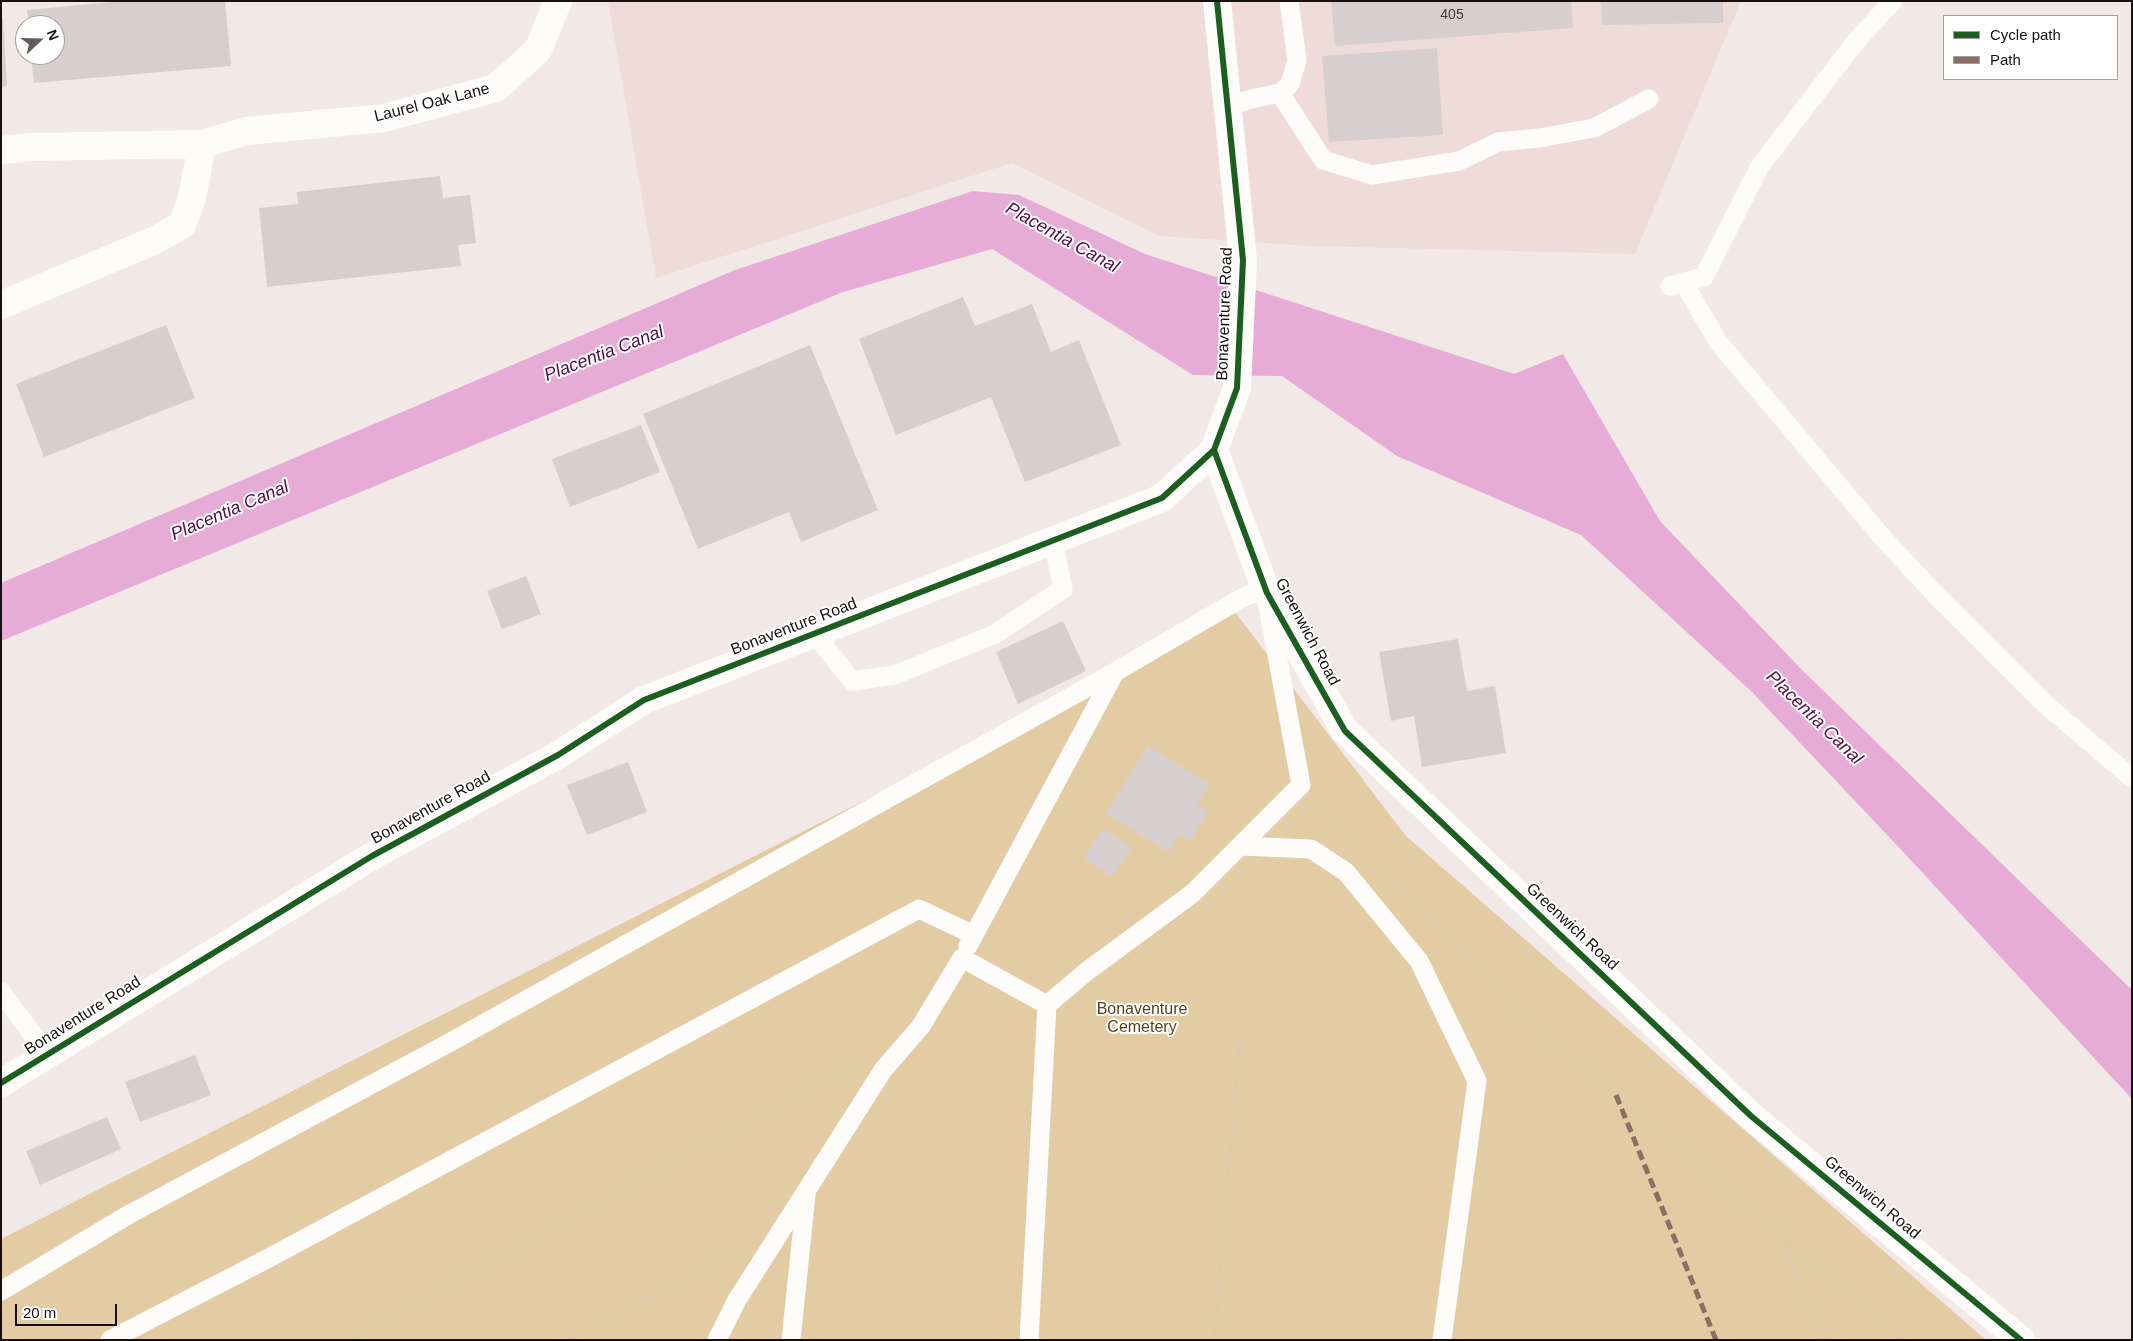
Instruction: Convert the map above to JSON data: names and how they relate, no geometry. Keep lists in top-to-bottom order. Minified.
{"streets":{"street":["Laurel Oak Lane","Bonaventure Road","Greenwich Road"]},"crossings":[["Bonaventure Road","Greenwich Road"]],"water":["Placentia Canal"],"parks":["Bonaventure Cemetery"],"house_numbers":["405"],"legend":["Cycle path","Path"],"scale_bar":"20 m","north":"right"}
